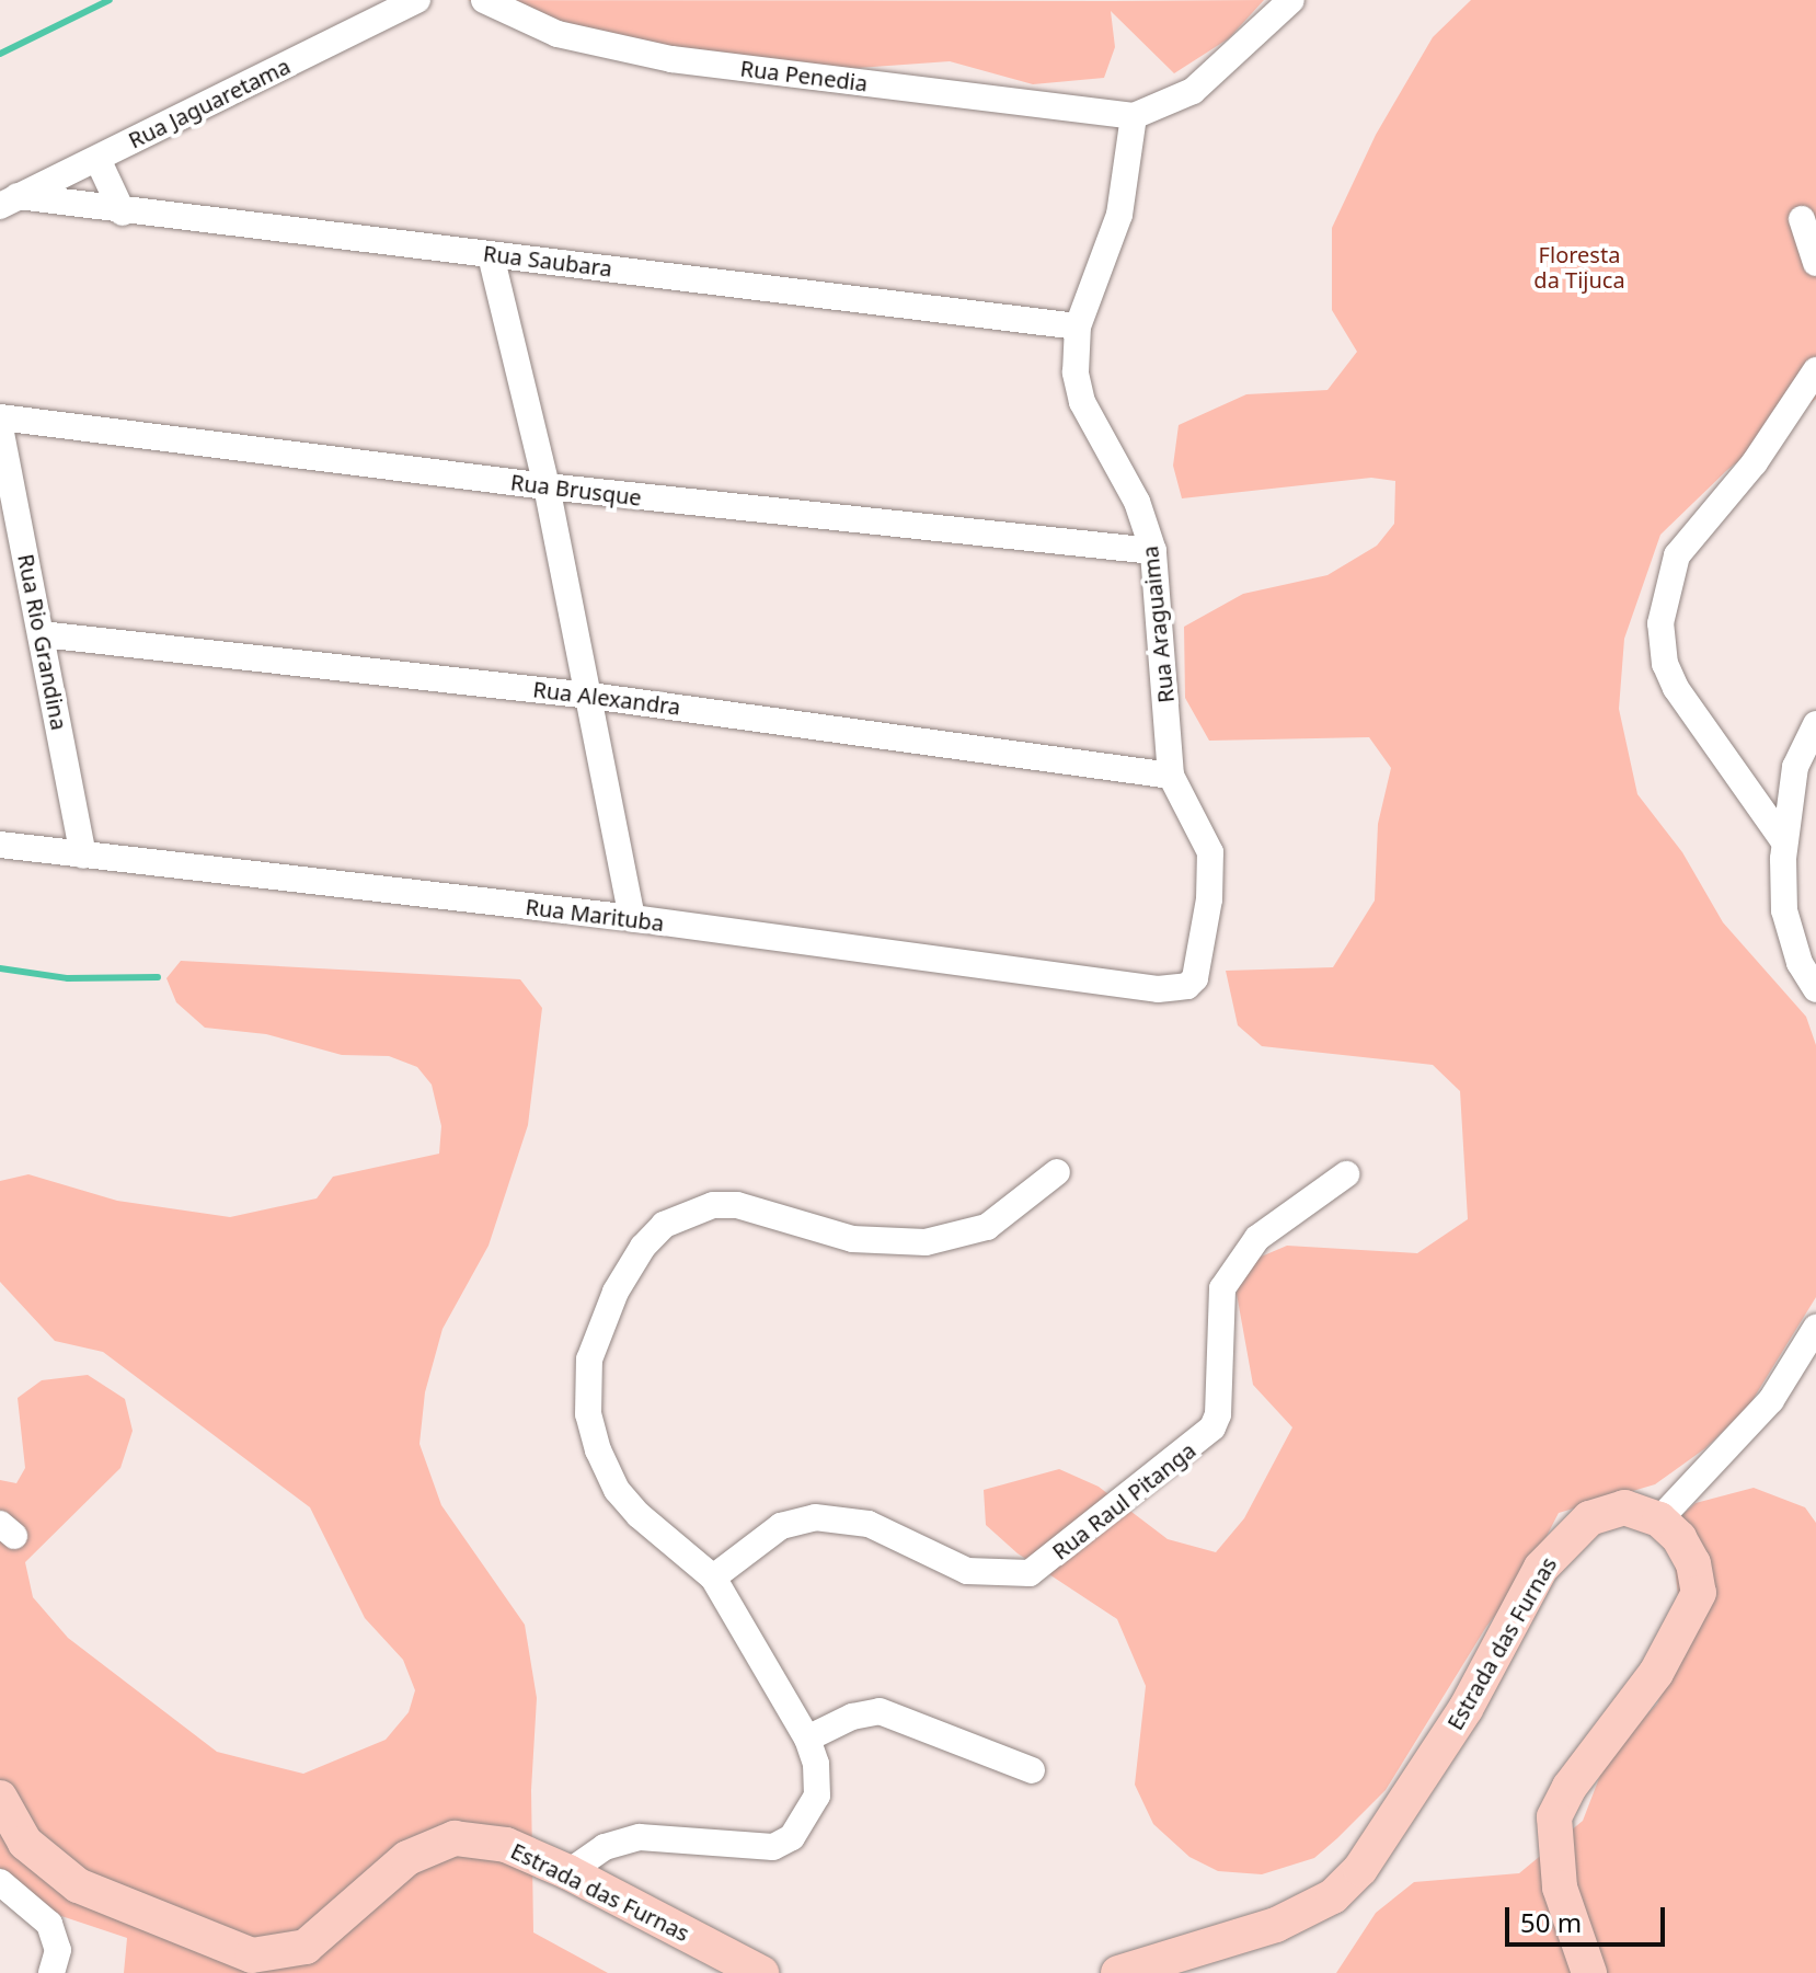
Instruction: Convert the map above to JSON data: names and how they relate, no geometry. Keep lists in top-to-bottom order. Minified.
{"streets":{"main road":["Estrada das Furnas"],"street":["Rua Penedia","Rua Jaguaretama","Rua Saubara","Rua Brusque","Rua Araguaima","Rua Rio Grandina","Rua Alexandra","Rua Marituba","Rua Raul Pitanga"]},"crossings":[["Rua Penedia","Rua Araguaima"],["Rua Jaguaretama","Rua Saubara"],["Rua Saubara","Rua Araguaima"],["Rua Brusque","Rua Araguaima"],["Rua Araguaima","Rua Alexandra"],["Rua Araguaima","Rua Marituba"],["Rua Rio Grandina","Rua Alexandra"],["Rua Rio Grandina","Rua Marituba"]],"parks":["Floresta da Tijuca"],"scale_bar":"50 m"}
